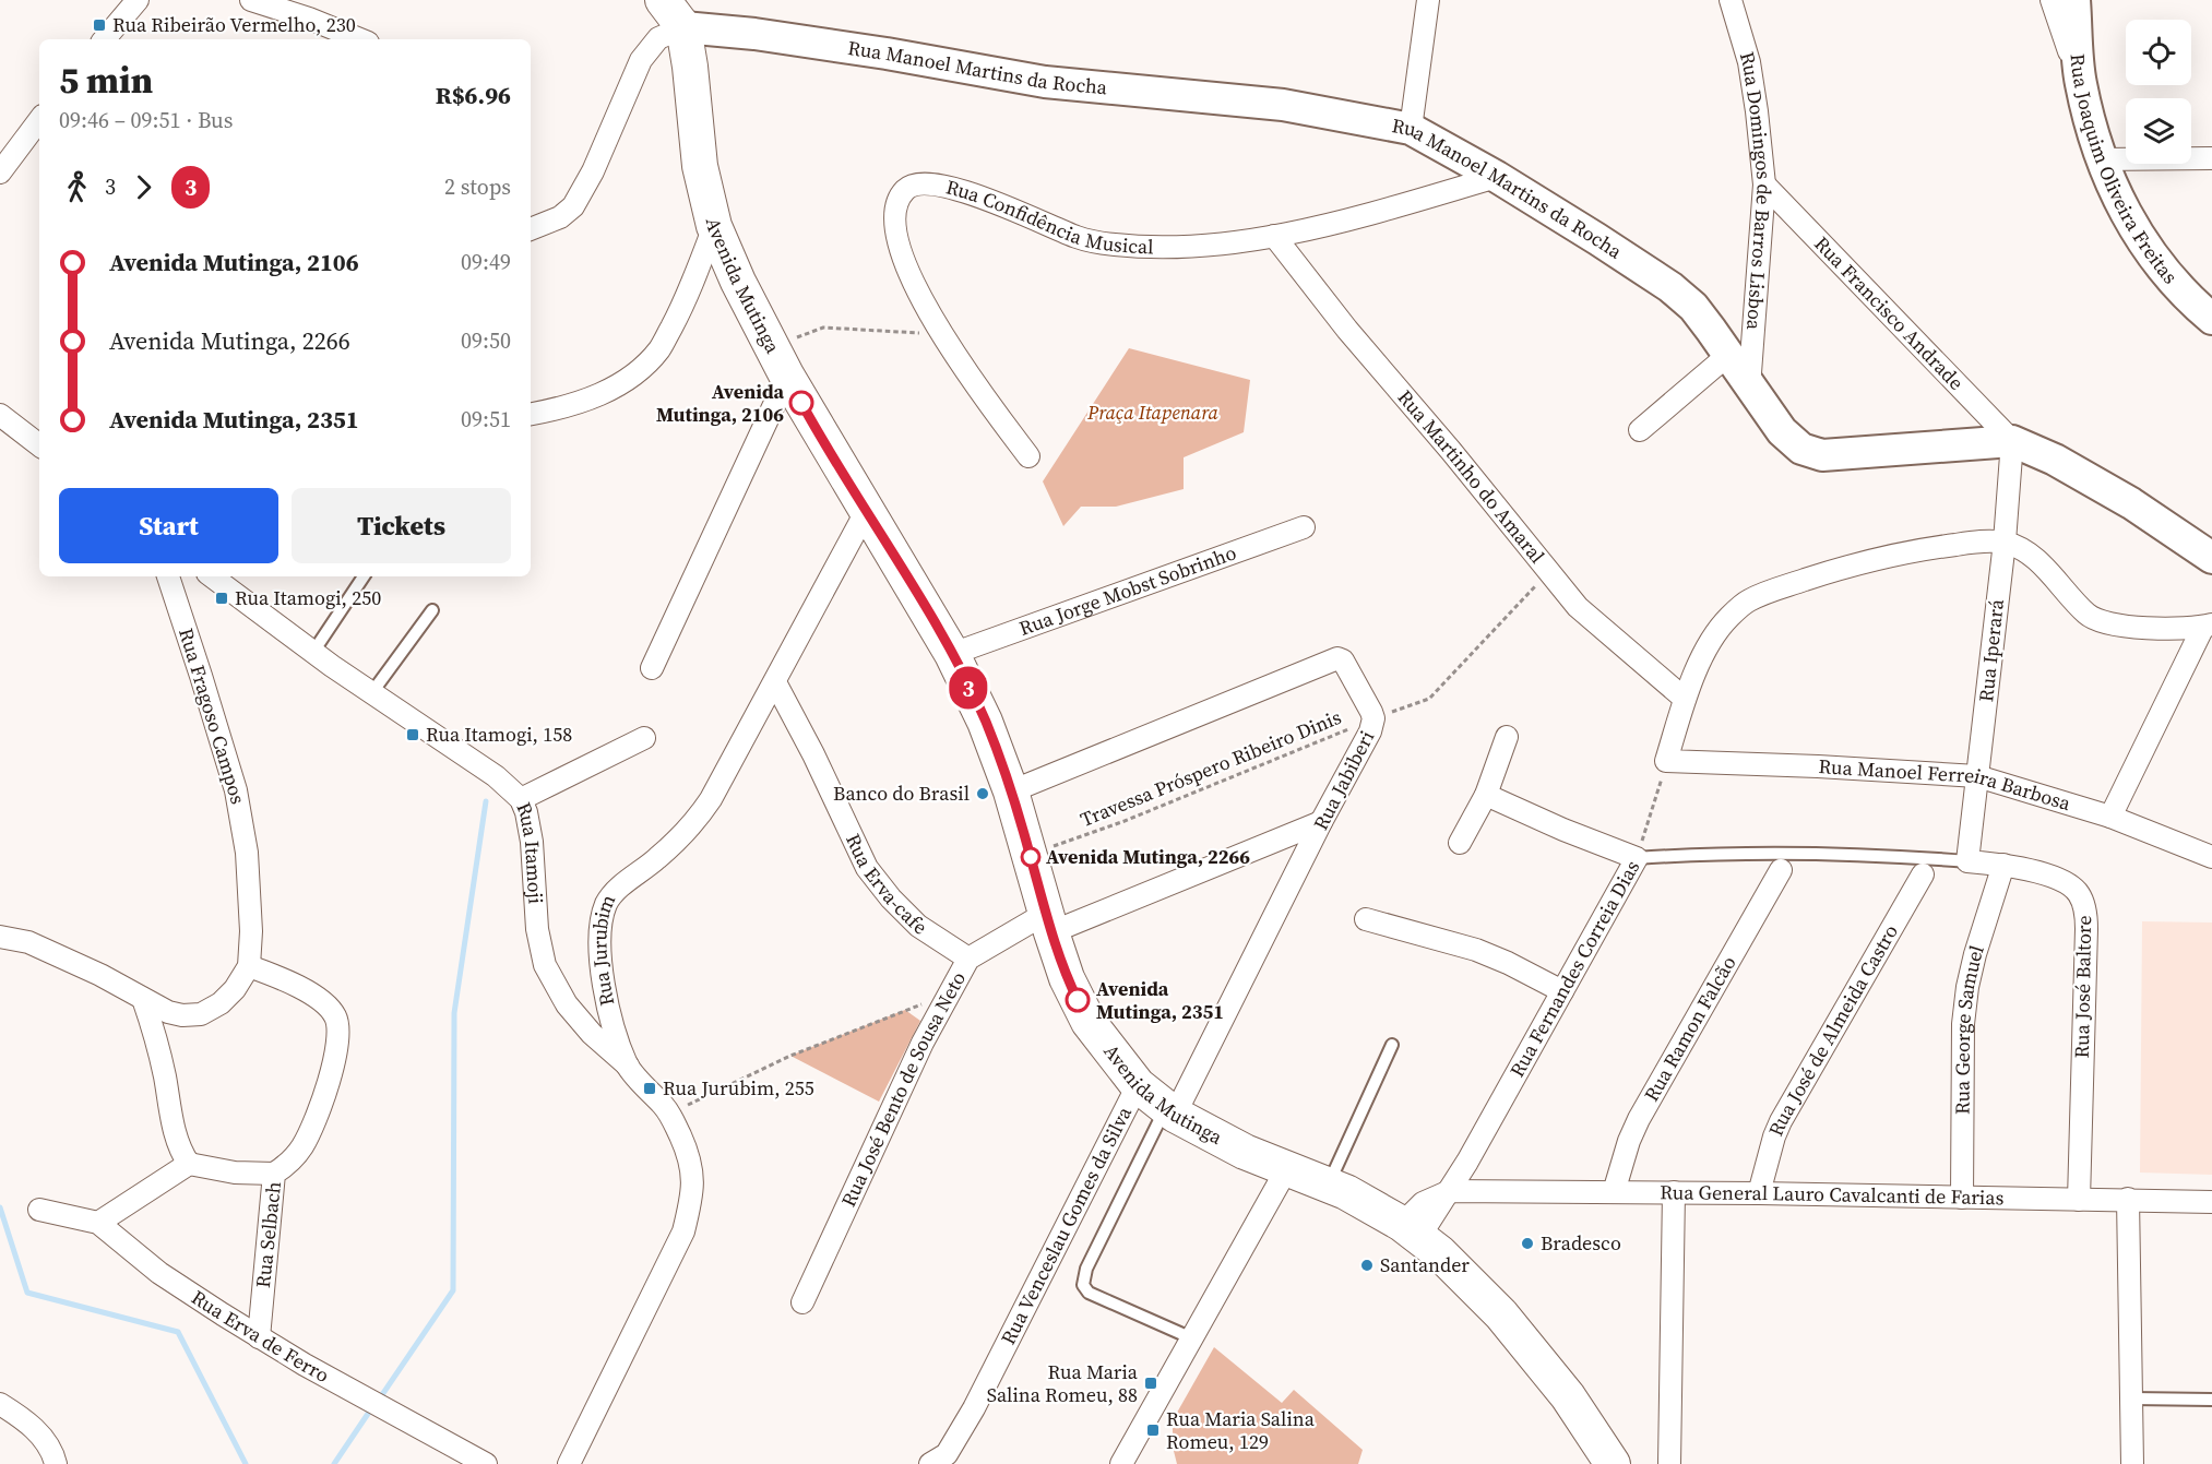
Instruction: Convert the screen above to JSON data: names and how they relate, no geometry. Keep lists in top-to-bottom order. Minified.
{"streets":{"main road":["Rua Manoel Martins da Rocha","Rua Joaquim Oliveira Freitas","Avenida Mutinga"],"street":["Rua Domingos de Barros Lisboa","Rua Confidência Musical","Rua Francisco Andrade","Rua Martinho do Amaral","Rua Jorge Mobst Sobrinho","Rua Iperará","Rua Fragoso Campos","Rua Jabiberi","Rua Manoel Ferreira Barbosa","Rua Itamoji","Rua Erva-cafe","Rua Jurubim","Rua Fernandes Correia Dias","Rua José Baltore","Rua Ramon Falcão","Rua George Samuel","Rua José de Almeida Castro","Rua José Bento de Sousa Neto","Rua General Lauro Cavalcanti de Farias","Rua Venceslau Gomes da Silva","Rua Selbach","Rua Erva de Ferro"],"path":["Travessa Próspero Ribeiro Dinis"]},"crossings":[["Rua Manoel Martins da Rocha","Rua Domingos de Barros Lisboa"],["Rua Manoel Martins da Rocha","Rua Confidência Musical"],["Rua Manoel Martins da Rocha","Avenida Mutinga"],["Rua Manoel Martins da Rocha","Rua Francisco Andrade"],["Rua Manoel Martins da Rocha","Rua Iperará"],["Rua Domingos de Barros Lisboa","Rua Francisco Andrade"],["Rua Confidência Musical","Rua Martinho do Amaral"],["Avenida Mutinga","Rua Jorge Mobst Sobrinho"],["Avenida Mutinga","Rua Jabiberi"],["Avenida Mutinga","Rua Jurubim"],["Avenida Mutinga","Rua José Bento de Sousa Neto"],["Avenida Mutinga","Rua Venceslau Gomes da Silva"],["Rua Francisco Andrade","Rua Iperará"],["Rua Martinho do Amaral","Travessa Próspero Ribeiro Dinis"],["Rua Iperará","Rua Manoel Ferreira Barbosa"],["Rua Iperará","Rua José Baltore"],["Rua Fragoso Campos","Rua Selbach"],["Travessa Próspero Ribeiro Dinis","Rua Jabiberi"],["Rua Jabiberi","Rua José Bento de Sousa Neto"],["Rua Manoel Ferreira Barbosa","Rua Fernandes Correia Dias"],["Rua Itamoji","Rua Jurubim"],["Rua Erva-cafe","Rua Jurubim"],["Rua Erva-cafe","Rua José Bento de Sousa Neto"],["Rua Fernandes Correia Dias","Rua General Lauro Cavalcanti de Farias"],["Rua José Baltore","Rua George Samuel"],["Rua José Baltore","Rua General Lauro Cavalcanti de Farias"],["Rua Ramon Falcão","Rua General Lauro Cavalcanti de Farias"],["Rua George Samuel","Rua General Lauro Cavalcanti de Farias"],["Rua José de Almeida Castro","Rua General Lauro Cavalcanti de Farias"],["Rua Selbach","Rua Erva de Ferro"]],"parks":["Praça Itapenara"],"places":{"transit":["Rua Ribeirão Vermelho, 230","Rua Itamogi, 250","Rua Itamogi, 158","Rua Jurubim, 255","Rua Maria Salina Romeu, 88","Rua Maria Salina Romeu, 129"],"other":["Avenida Mutinga, 2106","Banco do Brasil","Avenida Mutinga, 2266","Avenida Mutinga, 2351","Bradesco","Santander"]},"lines":["bus line 3"],"page":{"on_map":"3","heading":["5 min","09:46 – 09:51 · Bus","R$6.96"],"legs":["3","3","2 stops"],"list":[{"name":"Avenida Mutinga, 2106","value":"09:49"},{"name":"Avenida Mutinga, 2266","value":"09:50"},{"name":"Avenida Mutinga, 2351","value":"09:51"}],"buttons":["Start","Tickets"]}}
